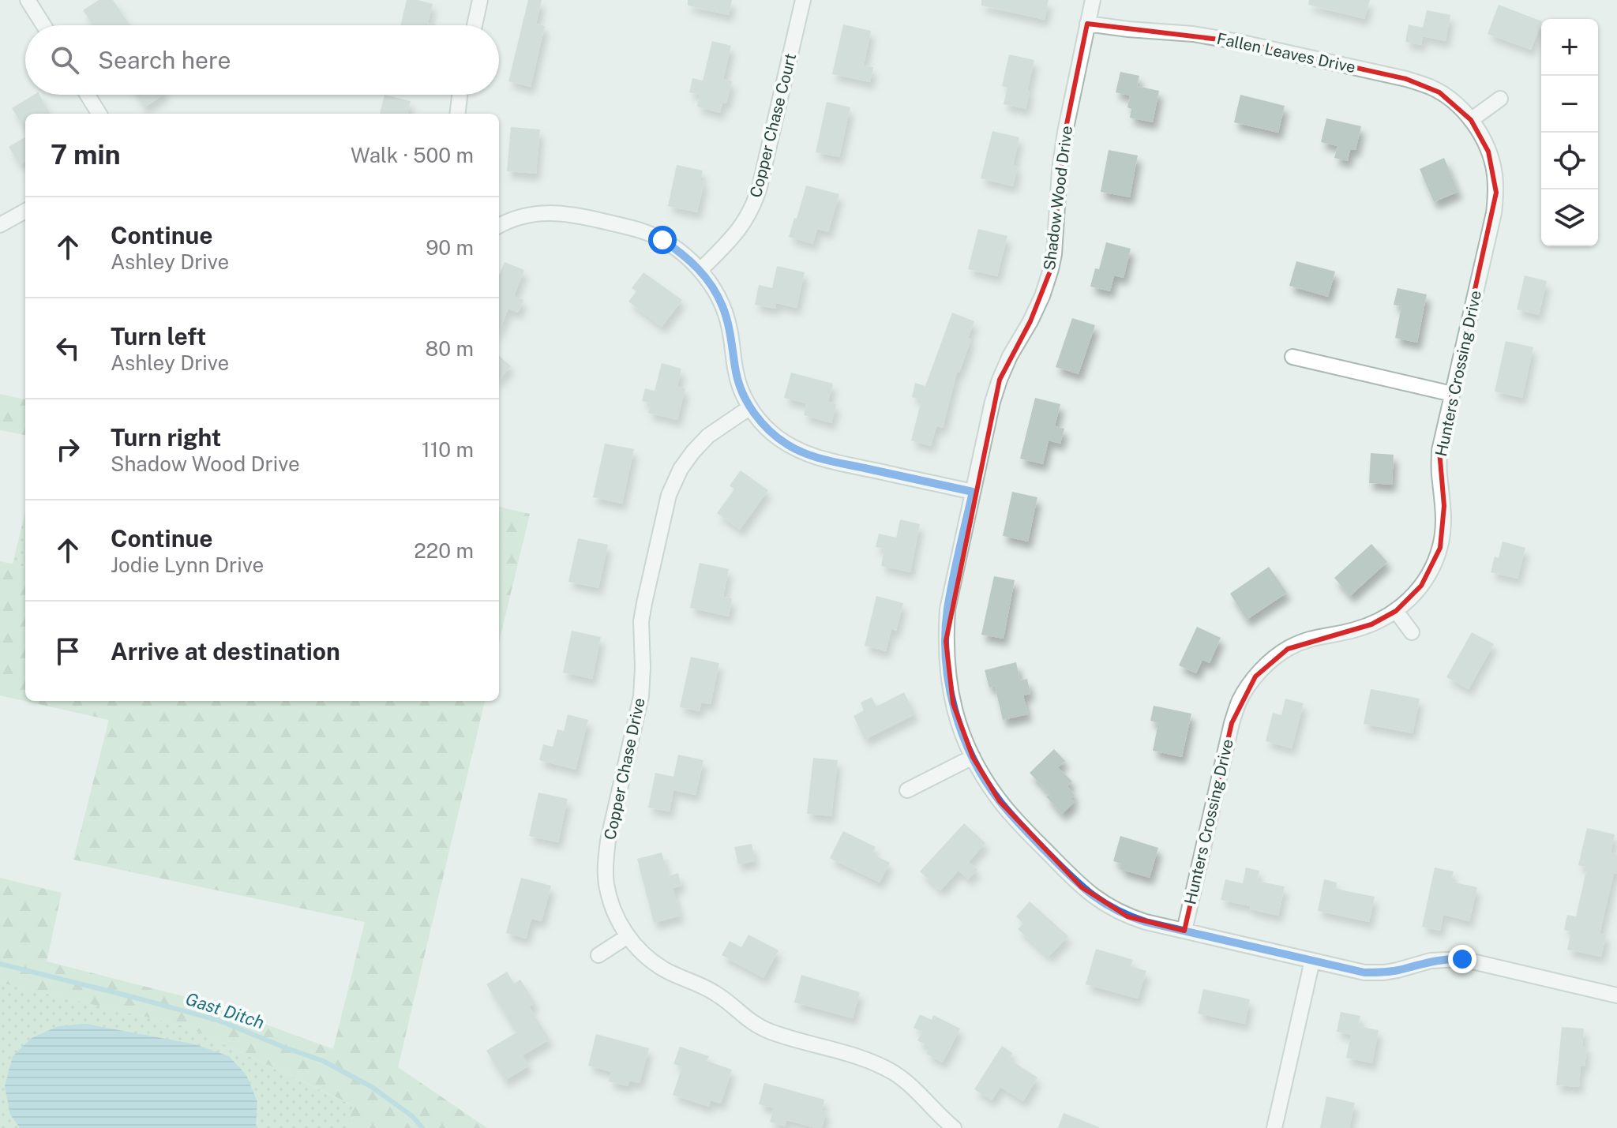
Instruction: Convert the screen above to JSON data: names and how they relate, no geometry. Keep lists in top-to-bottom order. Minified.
{"streets":{"street":["Fallen Leaves Drive","Copper Chase Court","Shadow Wood Drive","Hunters Crossing Drive","Copper Chase Drive"]},"crossings":[["Fallen Leaves Drive","Shadow Wood Drive"],["Fallen Leaves Drive","Hunters Crossing Drive"],["Shadow Wood Drive","Hunters Crossing Drive"]],"water":["Gast Ditch"],"page":{"map_buttons":["+","−"],"search":"Search here","heading":["7 min","Walk · 500 m"],"list":[["Continue","Ashley Drive","90 m"],["Turn left","Ashley Drive","80 m"],["Turn right","Shadow Wood Drive","110 m"],["Continue","Jodie Lynn Drive","220 m"],"Arrive at destination"]}}
